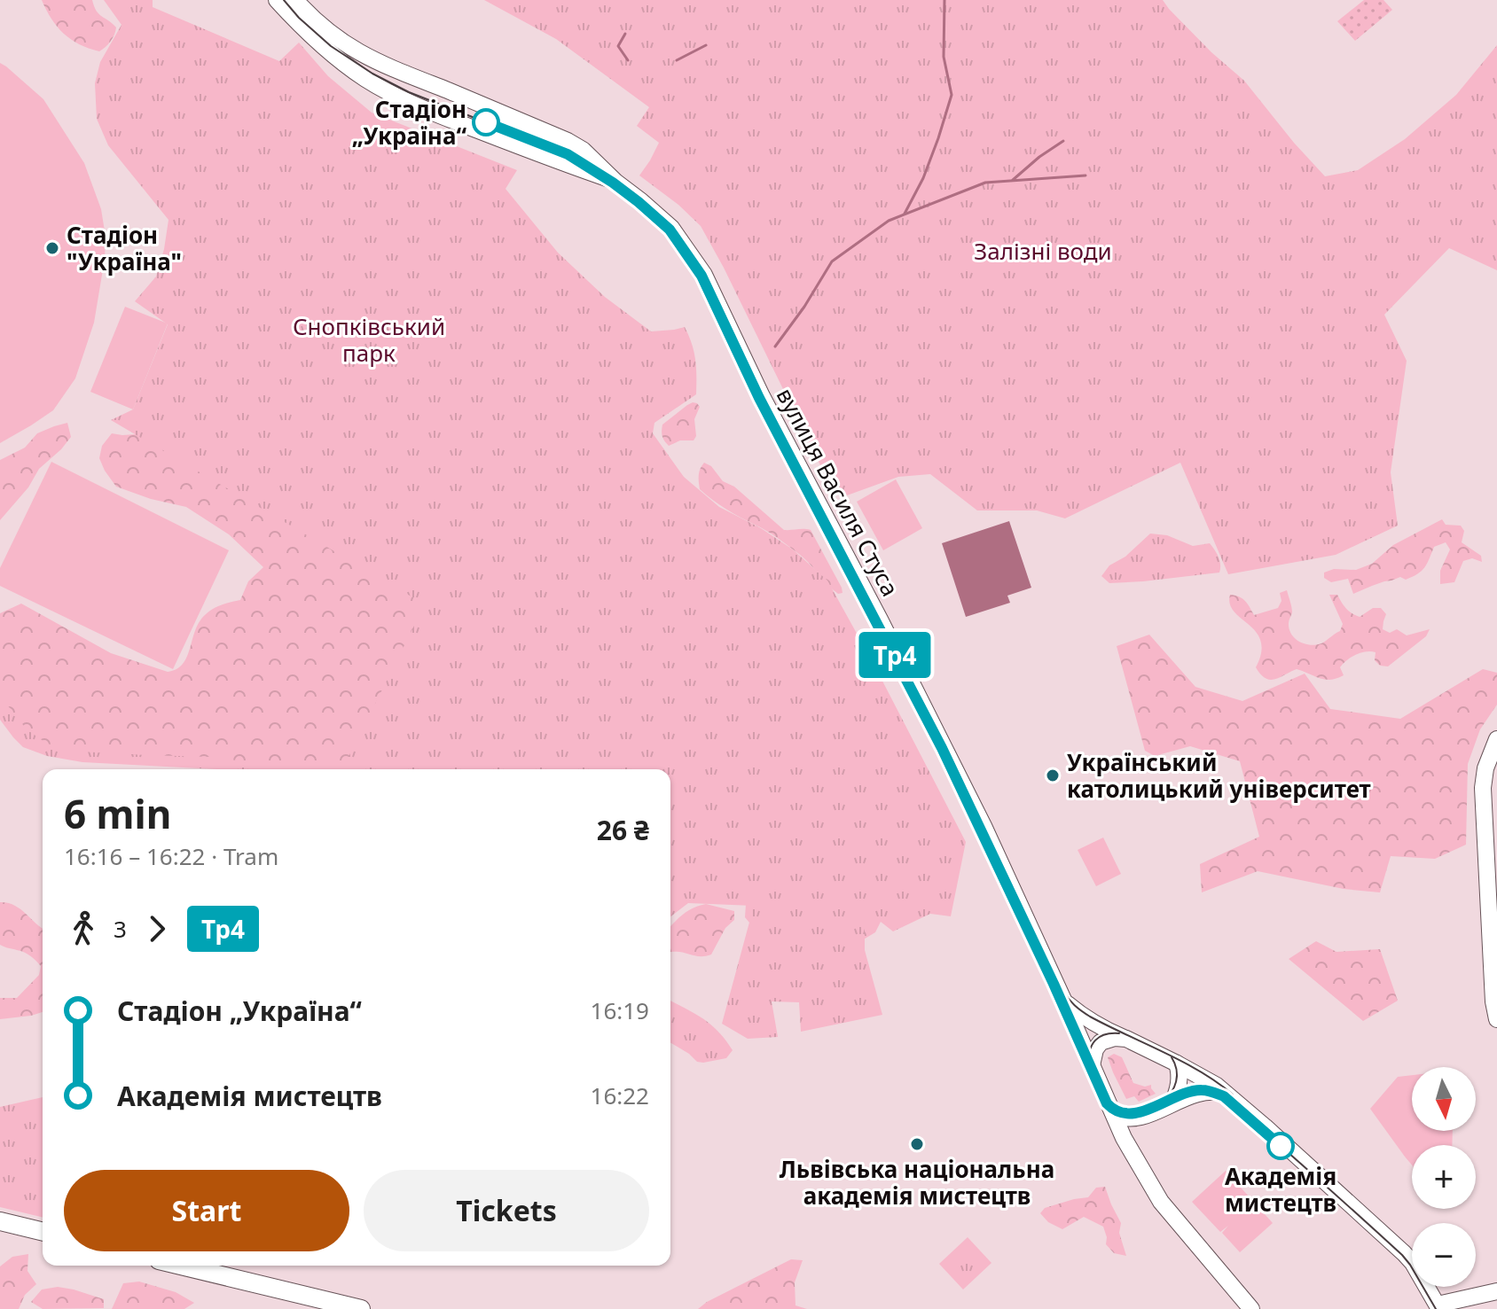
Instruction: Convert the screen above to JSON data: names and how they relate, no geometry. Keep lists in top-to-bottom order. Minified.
{"streets":{"main road":["вулиця Василя Стуса"]},"parks":["Залізні води","Снопківський парк"],"places":["Стадіон „Україна“","Стадіон \"Україна\"","Український католицький університет","Львівська національна академія мистецтв","Академія мистецтв"],"lines":["tram line Тр4"],"north":"bottom","page":{"on_map":"Тр4","heading":["6 min","16:16 – 16:22 · Tram","26 ₴"],"legs":["3","Тр4"],"list":[{"name":"Стадіон „Україна“","value":"16:19"},{"name":"Академія мистецтв","value":"16:22"}],"map_buttons":["+","−"],"buttons":["Start","Tickets"]}}
